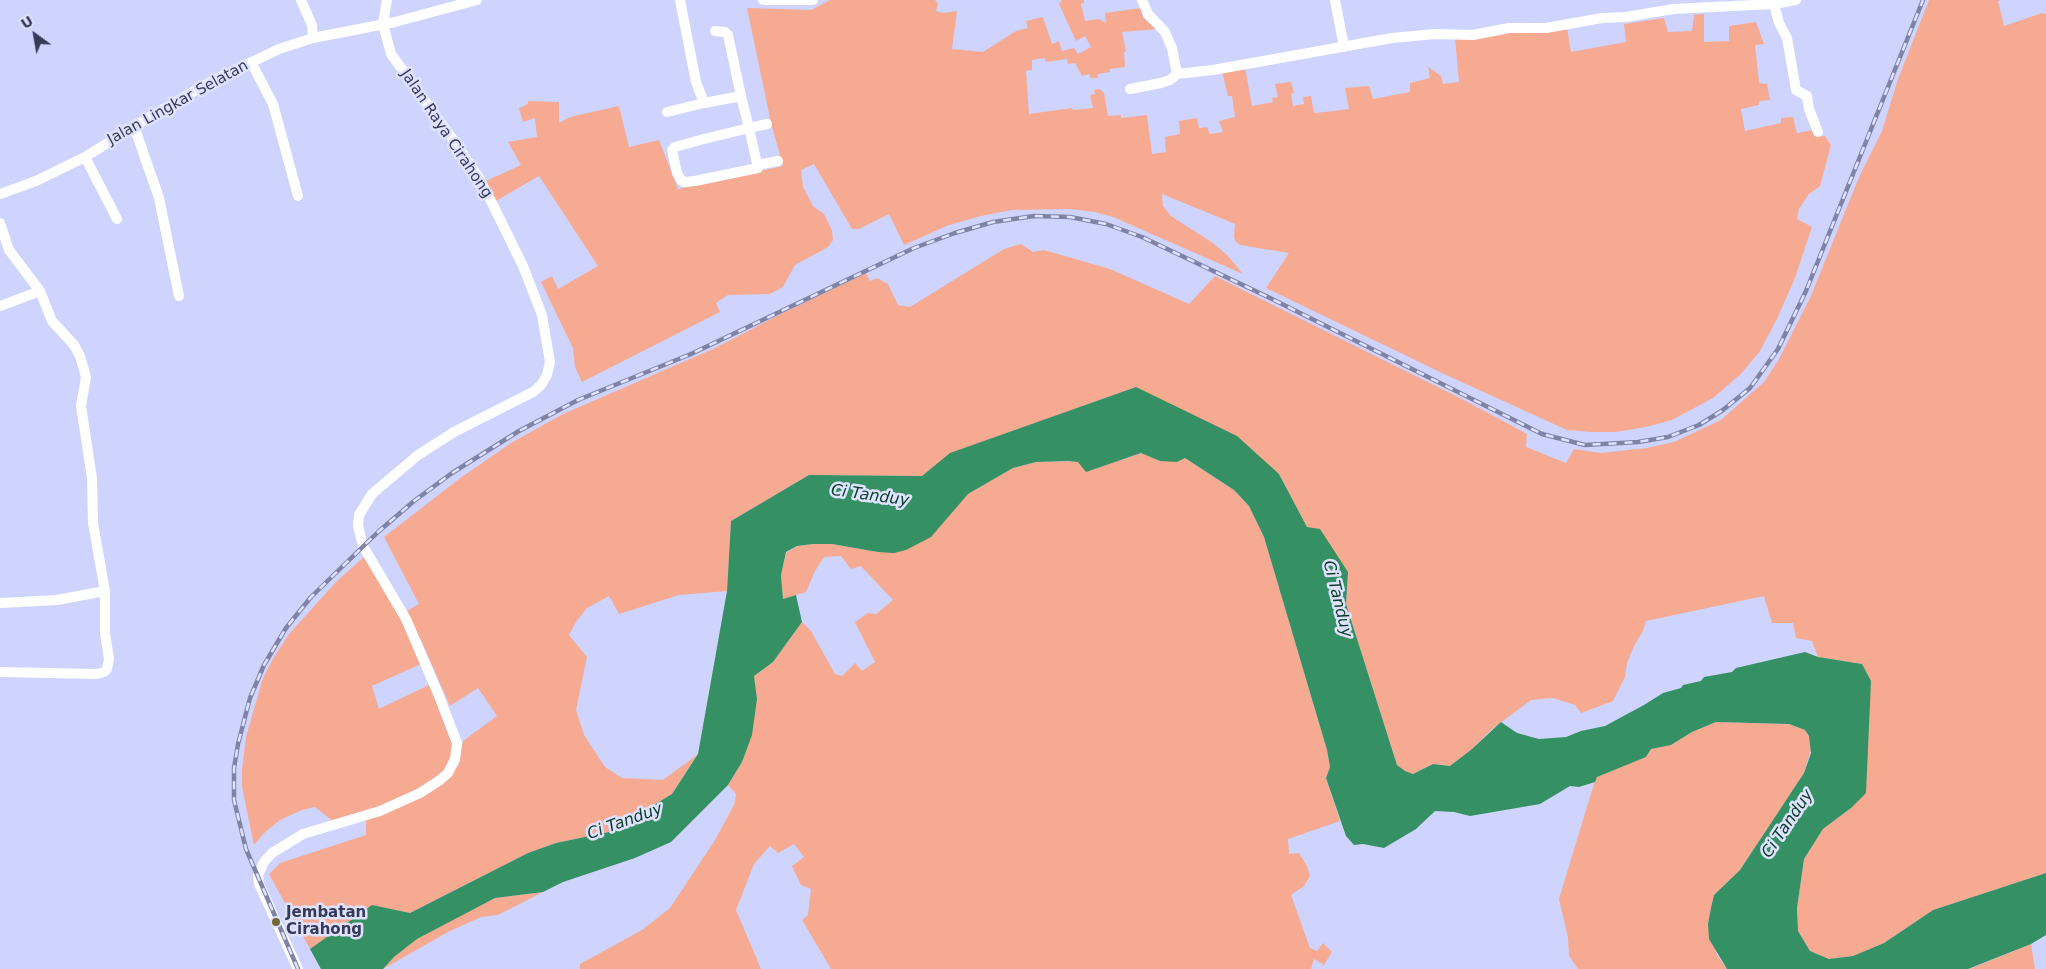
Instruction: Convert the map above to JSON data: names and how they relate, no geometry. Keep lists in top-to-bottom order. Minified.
{"streets":{"street":["Jalan Lingkar Selatan","Jalan Raya Cirahong"]},"crossings":[["Jalan Lingkar Selatan","Jalan Raya Cirahong"]],"water":["Ci Tanduy"],"places":["Jembatan Cirahong"],"north":"top left"}
